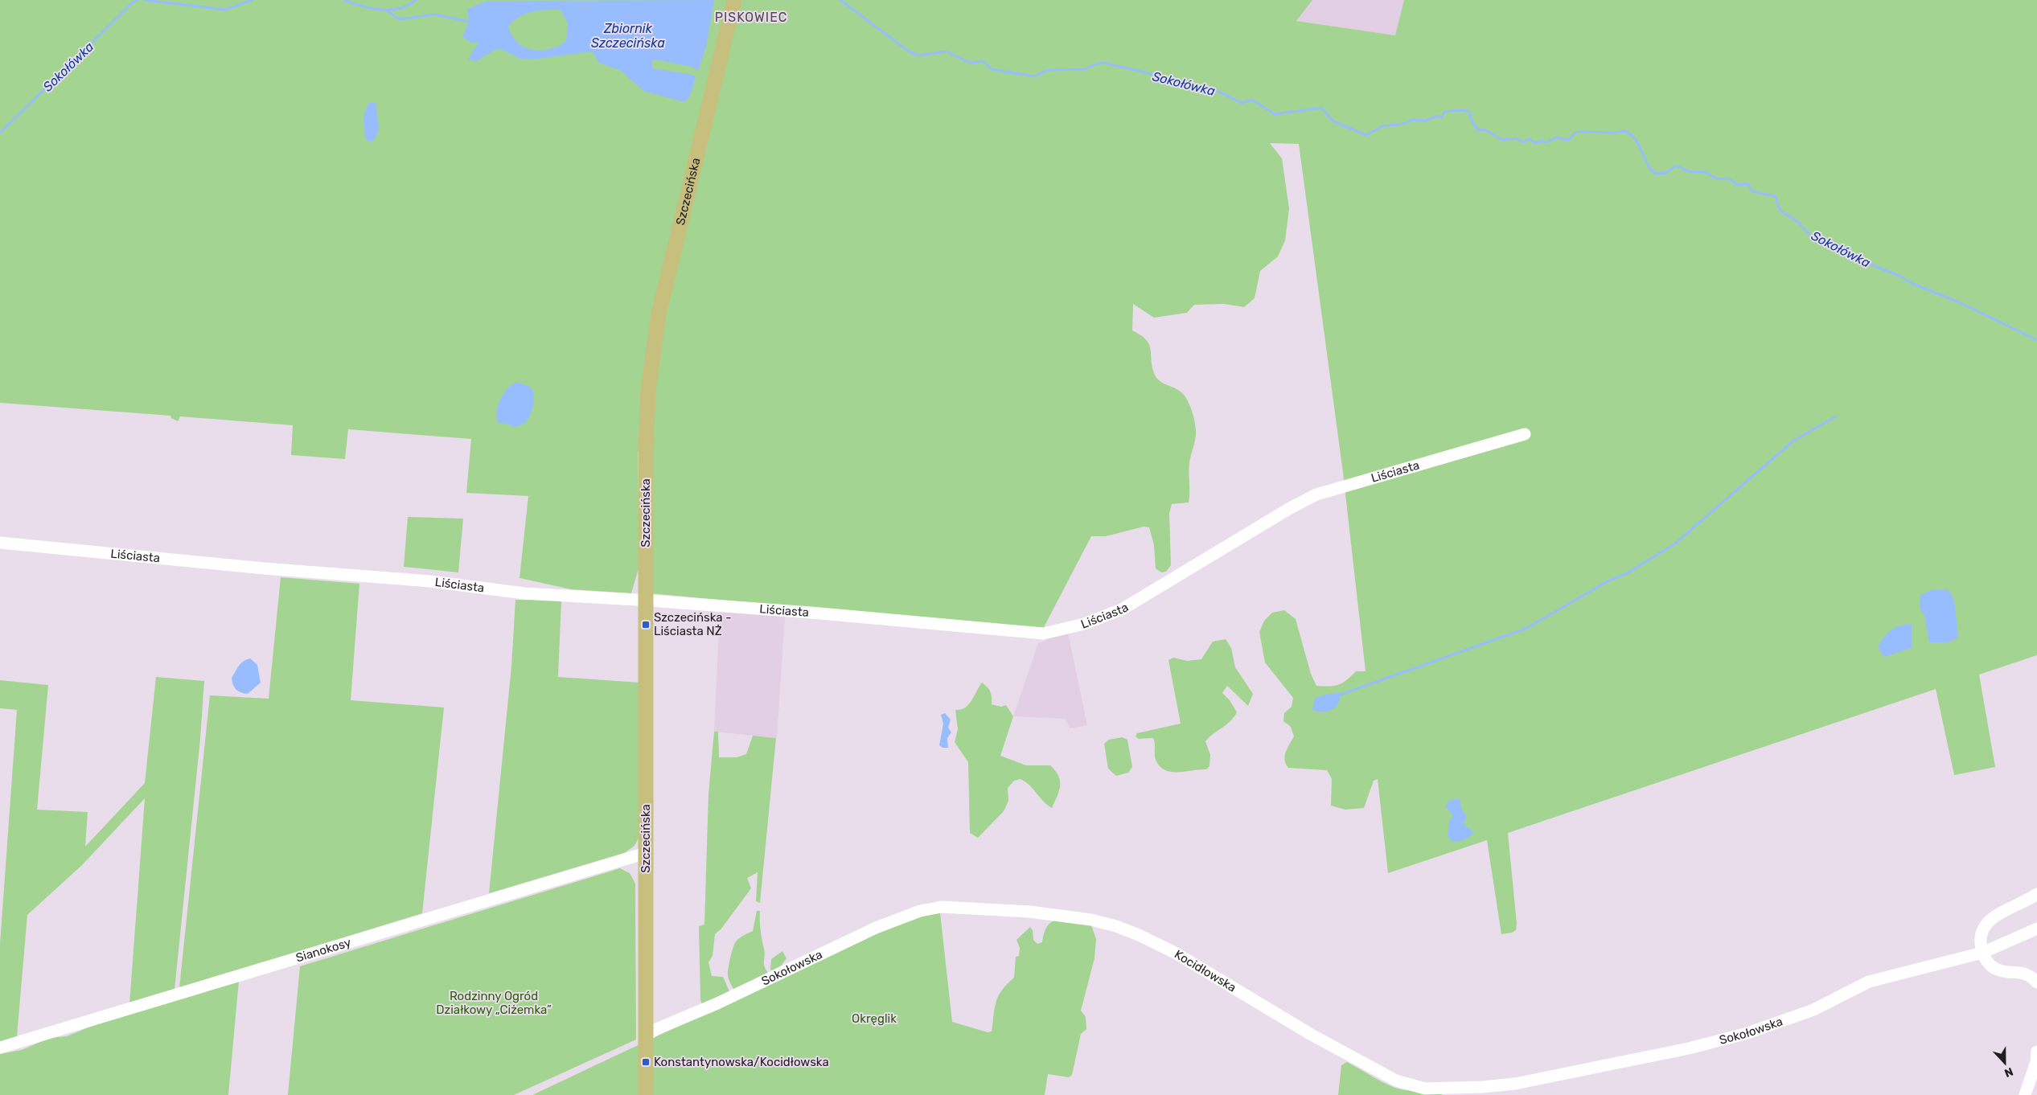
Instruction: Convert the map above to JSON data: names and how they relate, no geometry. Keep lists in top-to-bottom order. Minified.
{"streets":{"main road":["Szczecińska"],"street":["Liściasta","Sianokosy","Sokołowska","Kocidłowska"]},"crossings":[["Szczecińska","Liściasta"],["Szczecińska","Sianokosy"],["Szczecińska","Sokołowska"],["Sokołowska","Kocidłowska"]],"districts":["PISKOWIEC"],"water":["Zbiornik Szczecińska","Sokołówka"],"parks":["Rodzinny Ogród Działkowy „Ciżemka”","Okręglik"],"places":{"transit":["Szczecińska - Liściasta NŻ","Konstantynowska/Kocidłowska"]},"north":"bottom"}
